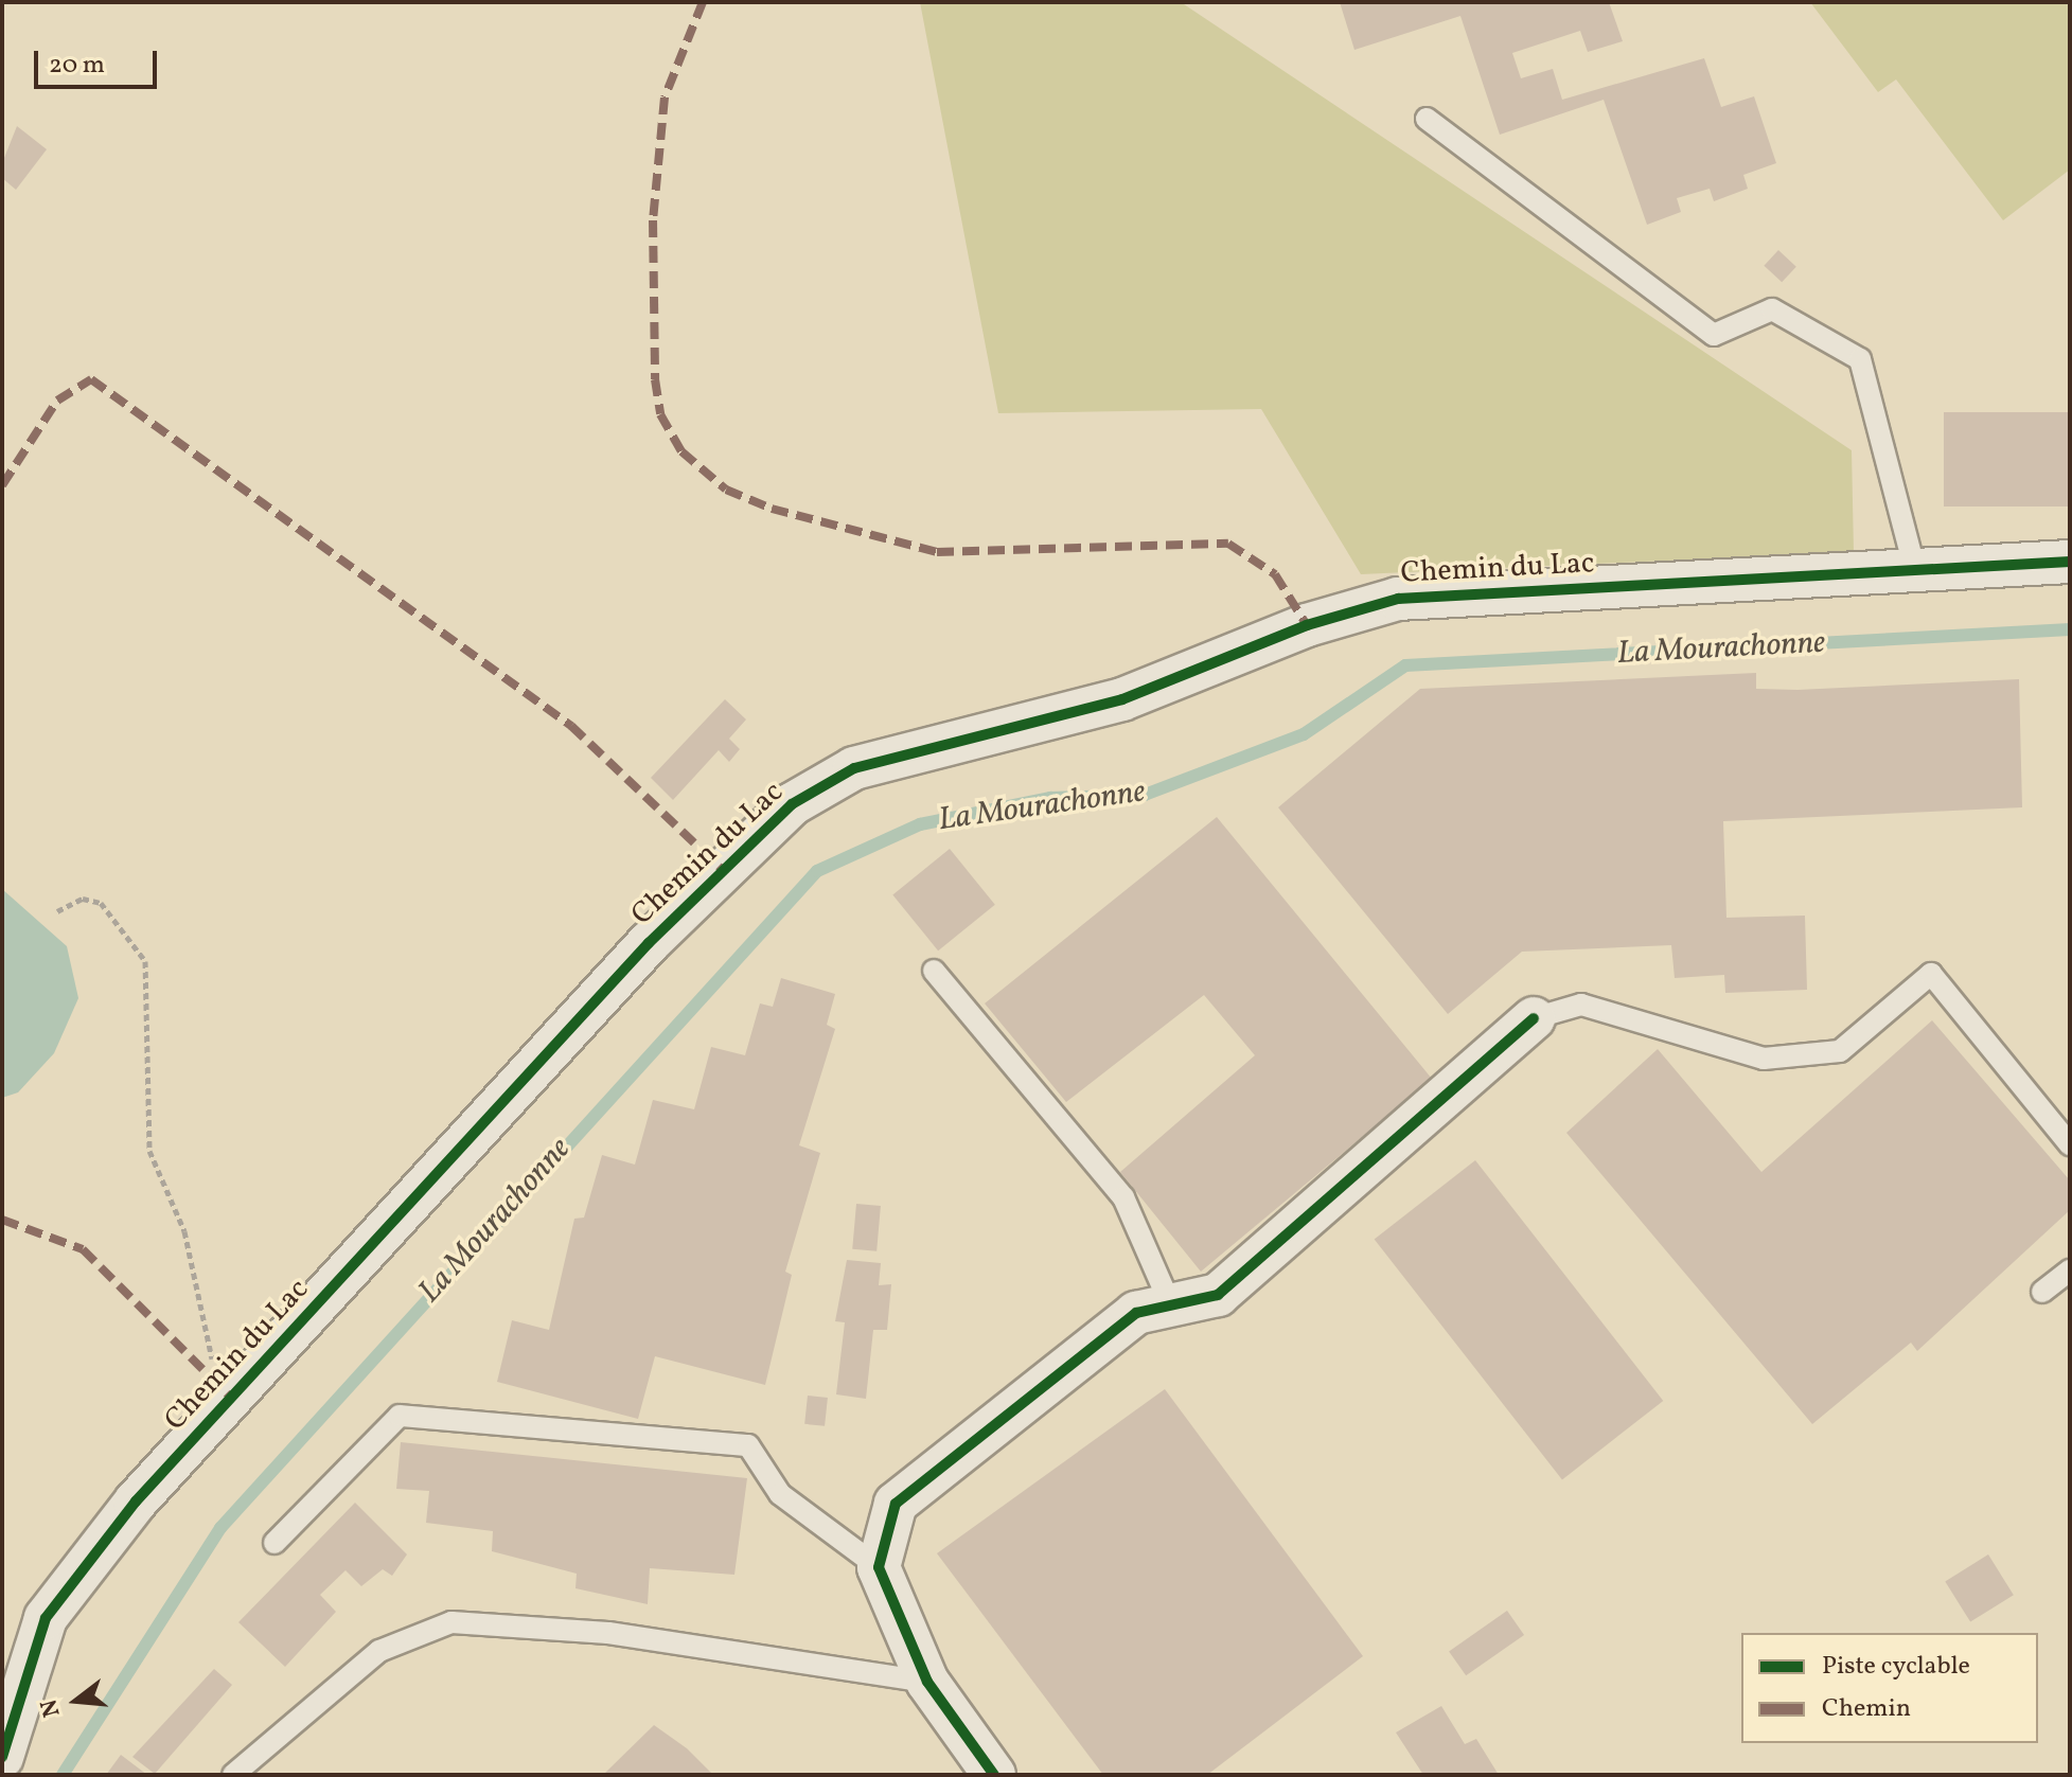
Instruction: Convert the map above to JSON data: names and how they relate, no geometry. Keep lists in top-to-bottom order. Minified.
{"streets":{"street":["Chemin du Lac"]},"water":["La Mourachonne"],"legend":["Piste cyclable","Chemin"],"scale_bar":"20 m","north":"left"}
